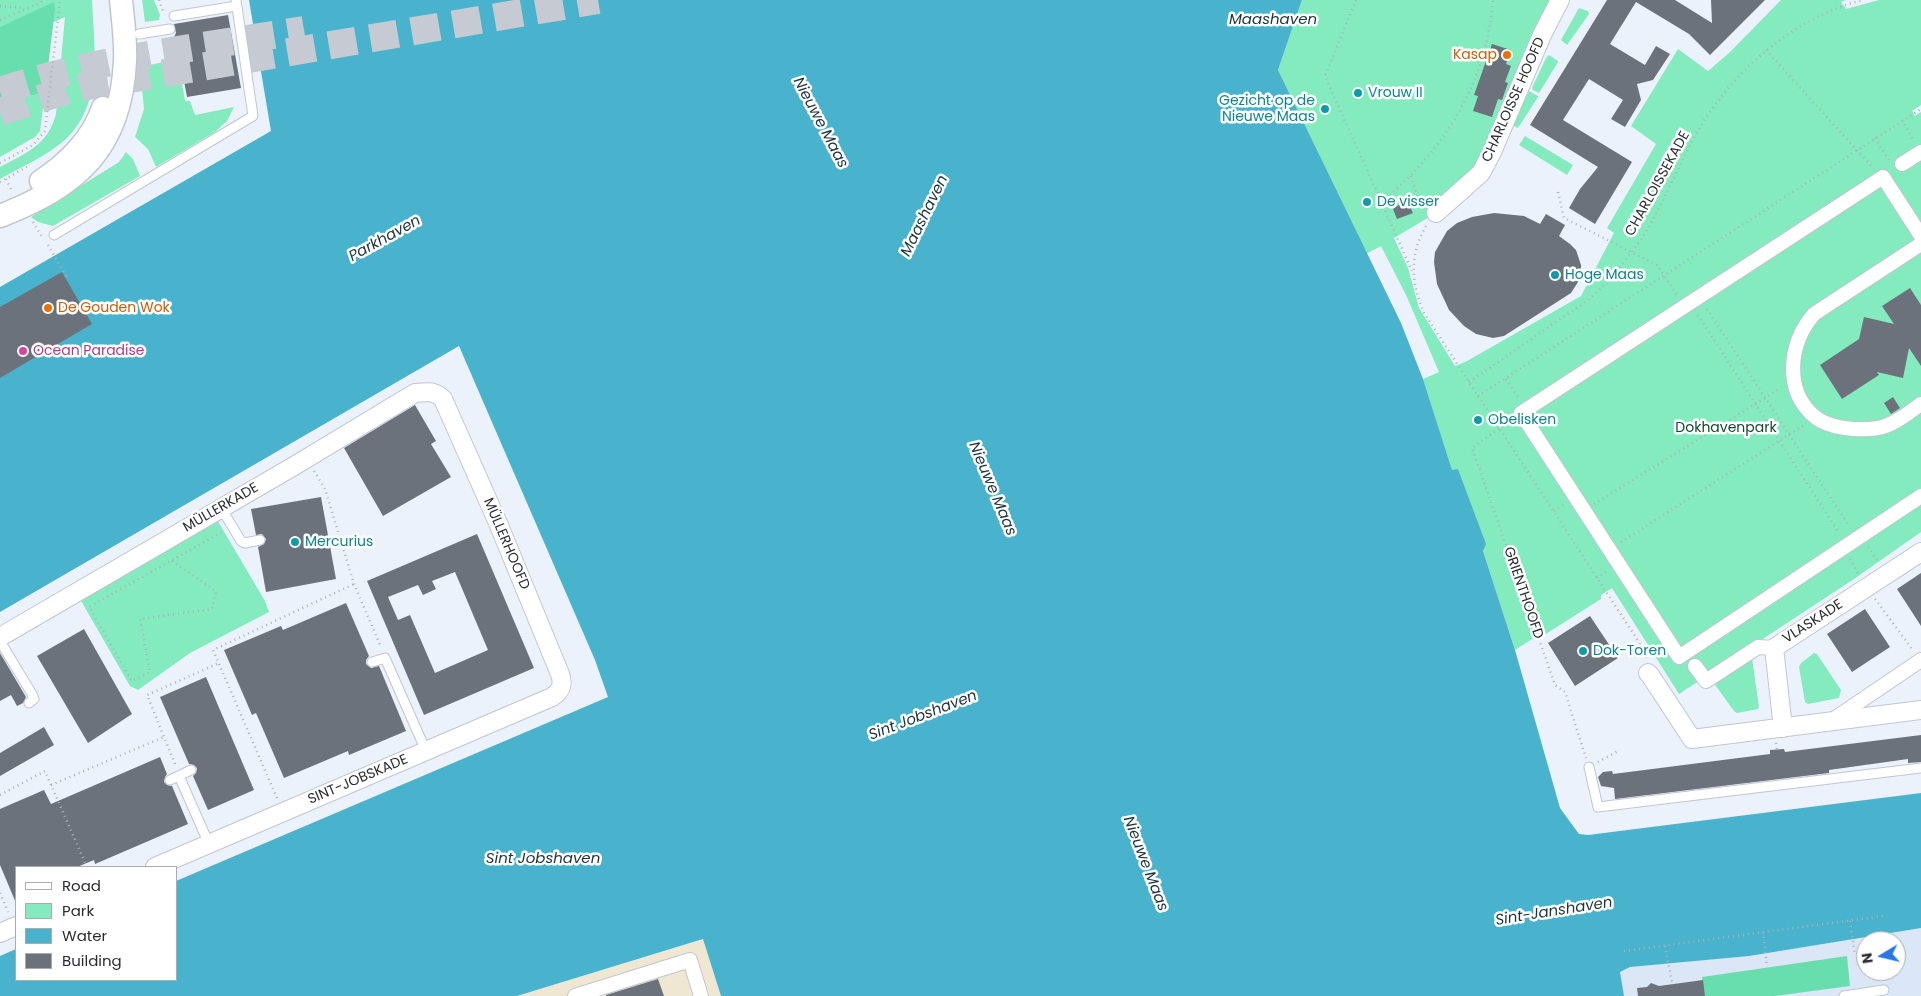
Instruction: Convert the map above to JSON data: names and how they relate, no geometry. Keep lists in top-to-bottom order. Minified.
{"streets":{"street":["CHARLOISSE HOOFD","MÜLLERKADE","MÜLLERHOOFD","VLASKADE","SINT-JOBSKADE"],"path":["CHARLOISSEKADE","GRIENTHOOFD"]},"crossings":[["MÜLLERKADE","MÜLLERHOOFD"],["MÜLLERHOOFD","SINT-JOBSKADE"]],"water":["Maashaven","Nieuwe Maas","Parkhaven","Sint Jobshaven","Sint-Janshaven"],"parks":["Dokhavenpark"],"places":["Kasap","Vrouw II","Gezicht op de Nieuwe Maas","De visser","Hoge Maas","De Gouden Wok","Ocean Paradise","Obelisken","Mercurius","Dok-Toren"],"legend":["Road","Park","Water","Building"],"north":"left"}
